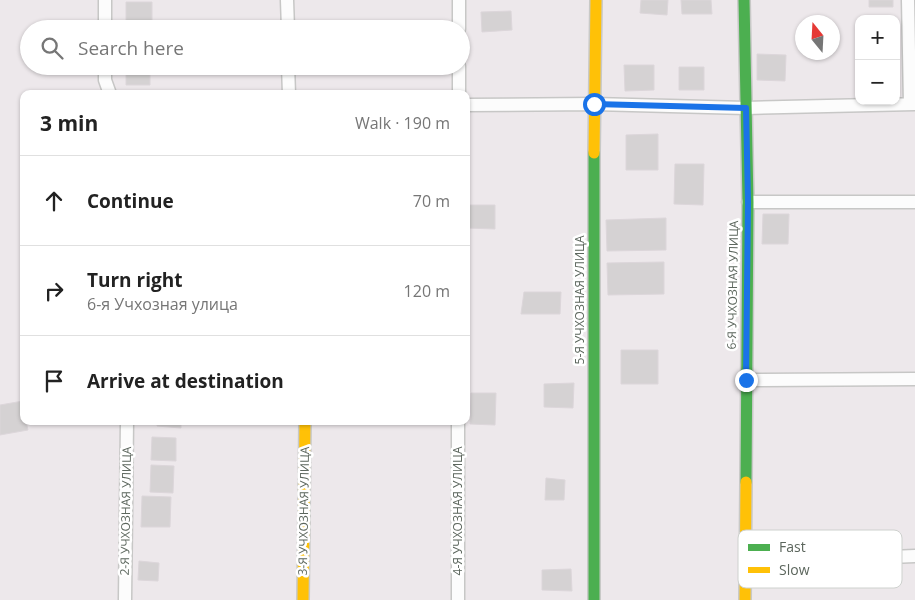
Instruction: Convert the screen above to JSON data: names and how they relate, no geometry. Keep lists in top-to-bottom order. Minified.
{"streets":{"street":["6-Я УЧХОЗНАЯ УЛИЦА","5-Я УЧХОЗНАЯ УЛИЦА","2-Я УЧХОЗНАЯ УЛИЦА","3-Я УЧХОЗНАЯ УЛИЦА","4-Я УЧХОЗНАЯ УЛИЦА"]},"legend":["Fast","Slow"],"north":"top","page":{"map_buttons":["+","−"],"search":"Search here","heading":["3 min","Walk · 190 m"],"list":[["Continue","70 m"],["Turn right","6-я Учхозная улица","120 m"],"Arrive at destination"]}}
